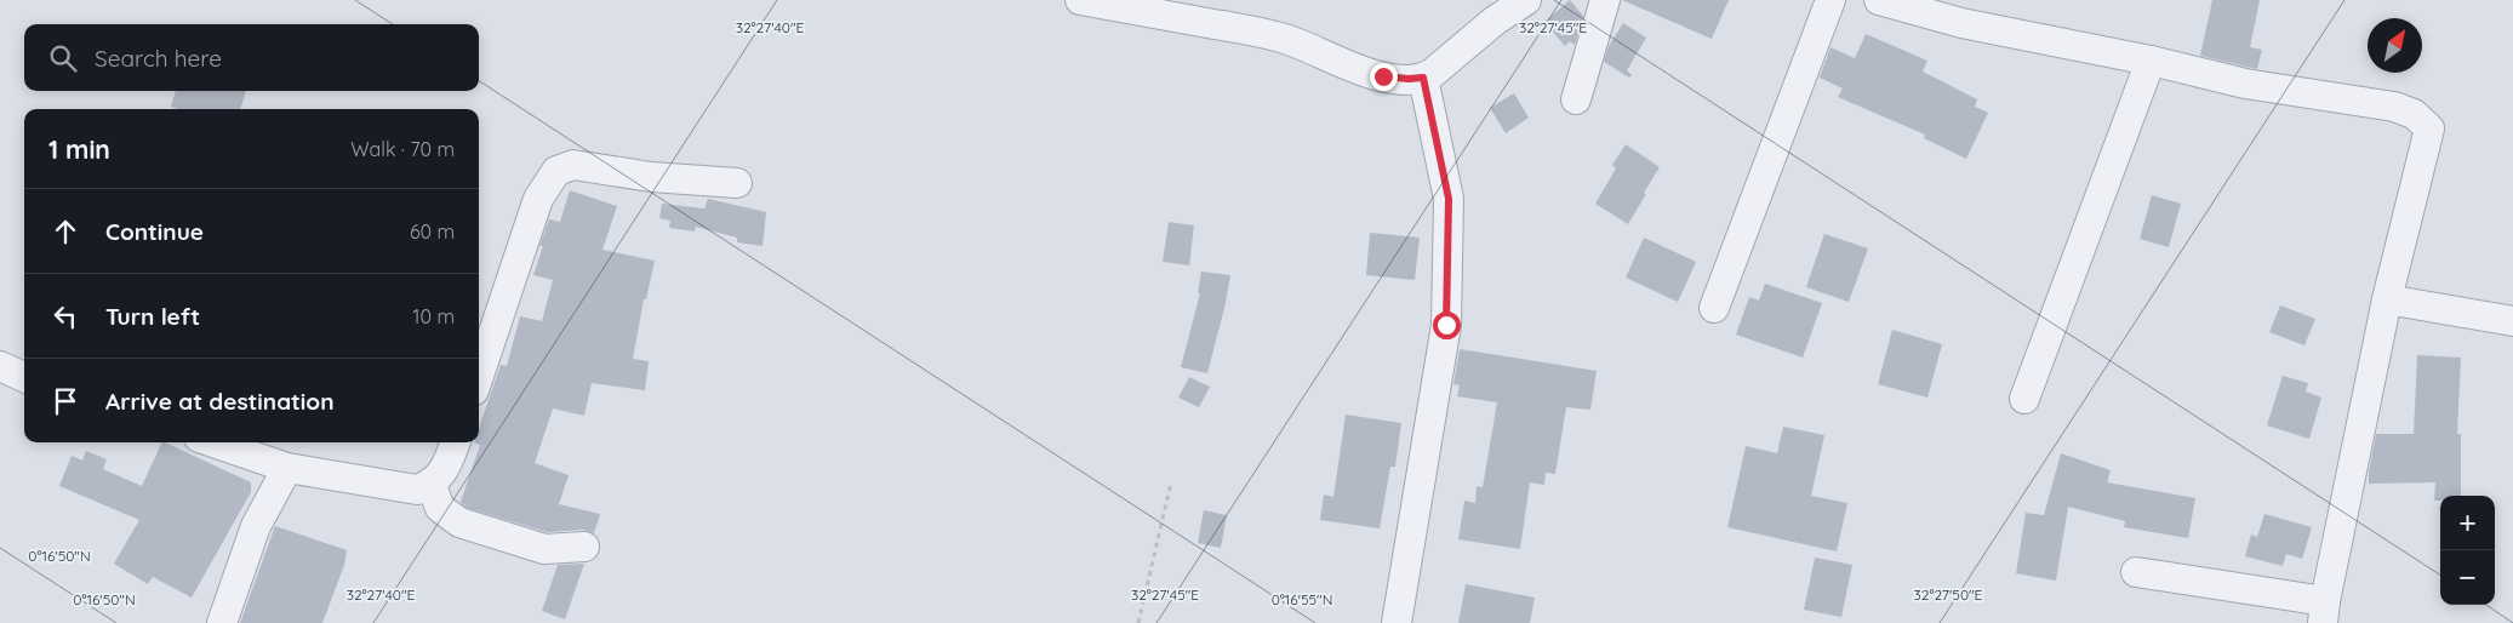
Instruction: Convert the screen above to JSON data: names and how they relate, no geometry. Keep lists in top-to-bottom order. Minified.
{"north":"top right","page":{"search":"Search here","heading":["1 min","Walk · 70 m"],"list":[["Continue","60 m"],["Turn left","10 m"],"Arrive at destination"],"map_buttons":["+","−"]},"coordinates":["32°27'40\"E","32°27'45\"E","0°16'50\"N","32°27'50\"E","0°16'55\"N"]}
